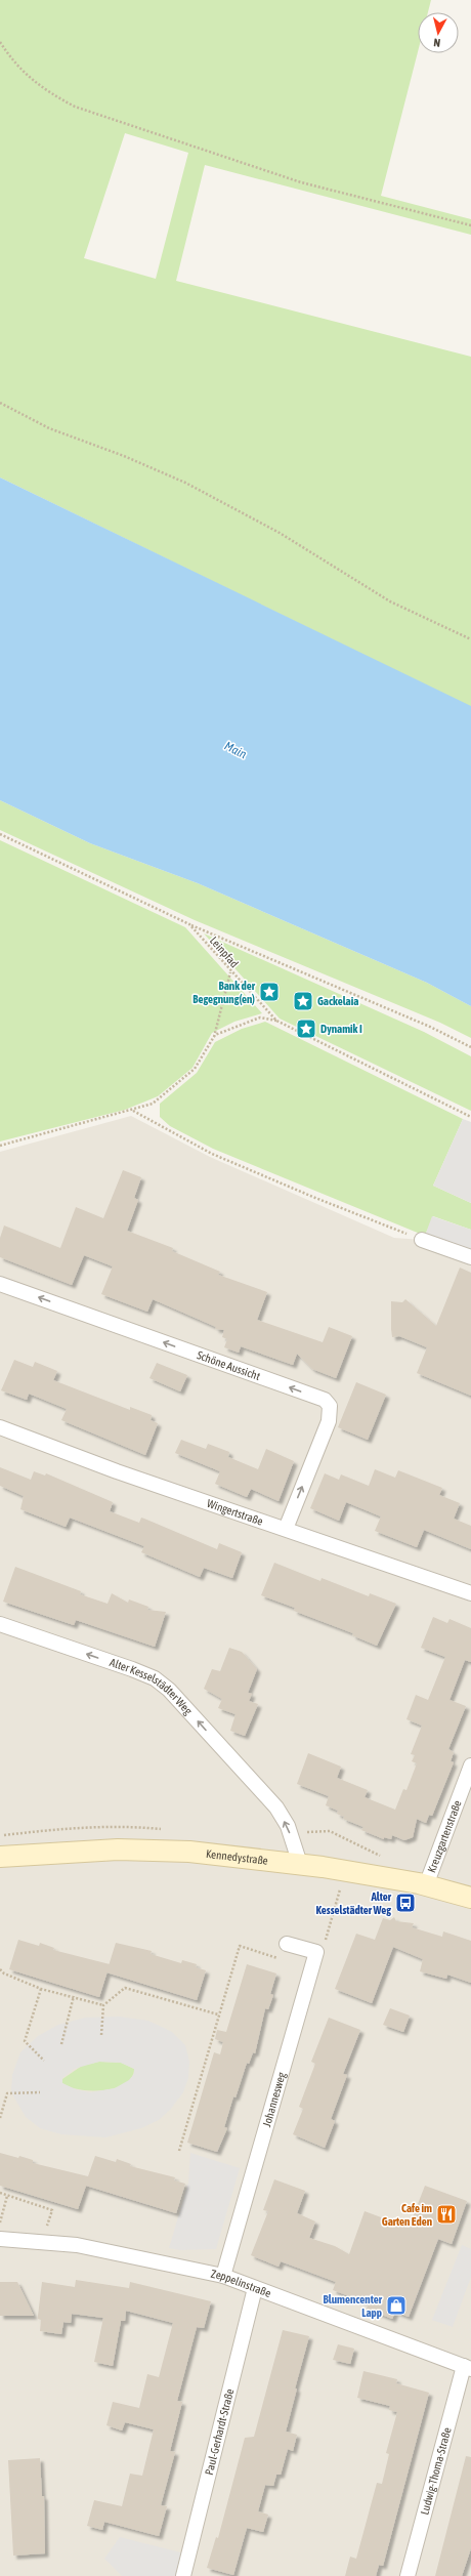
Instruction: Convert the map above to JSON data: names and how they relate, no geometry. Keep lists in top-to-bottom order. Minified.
{"streets":{"main road":["Kennedystraße"],"street":["Schöne Aussicht","Wingertstraße","Alter Kesselstädter Weg","Kreuzgartenstraße","Johannesweg","Zeppelinstraße","Paul-Gerhardt-Straße","Ludwig-Thoma-Straße"],"path":["Leinpfad"]},"crossings":[["Schöne Aussicht","Wingertstraße"],["Alter Kesselstädter Weg","Kennedystraße"],["Kreuzgartenstraße","Kennedystraße"],["Johannesweg","Zeppelinstraße"],["Zeppelinstraße","Paul-Gerhardt-Straße"],["Zeppelinstraße","Ludwig-Thoma-Straße"]],"one_way":["Alter Kesselstädter Weg"],"water":["Main"],"places":{"place":["Bank der Begegnung(en)","Gackelaia","Dynamik I"],"bus stop":["Alter Kesselstädter Weg"],"restaurant":["Cafe im Garten Eden"],"shop":["Blumencenter Lapp"]},"north":"bottom"}
